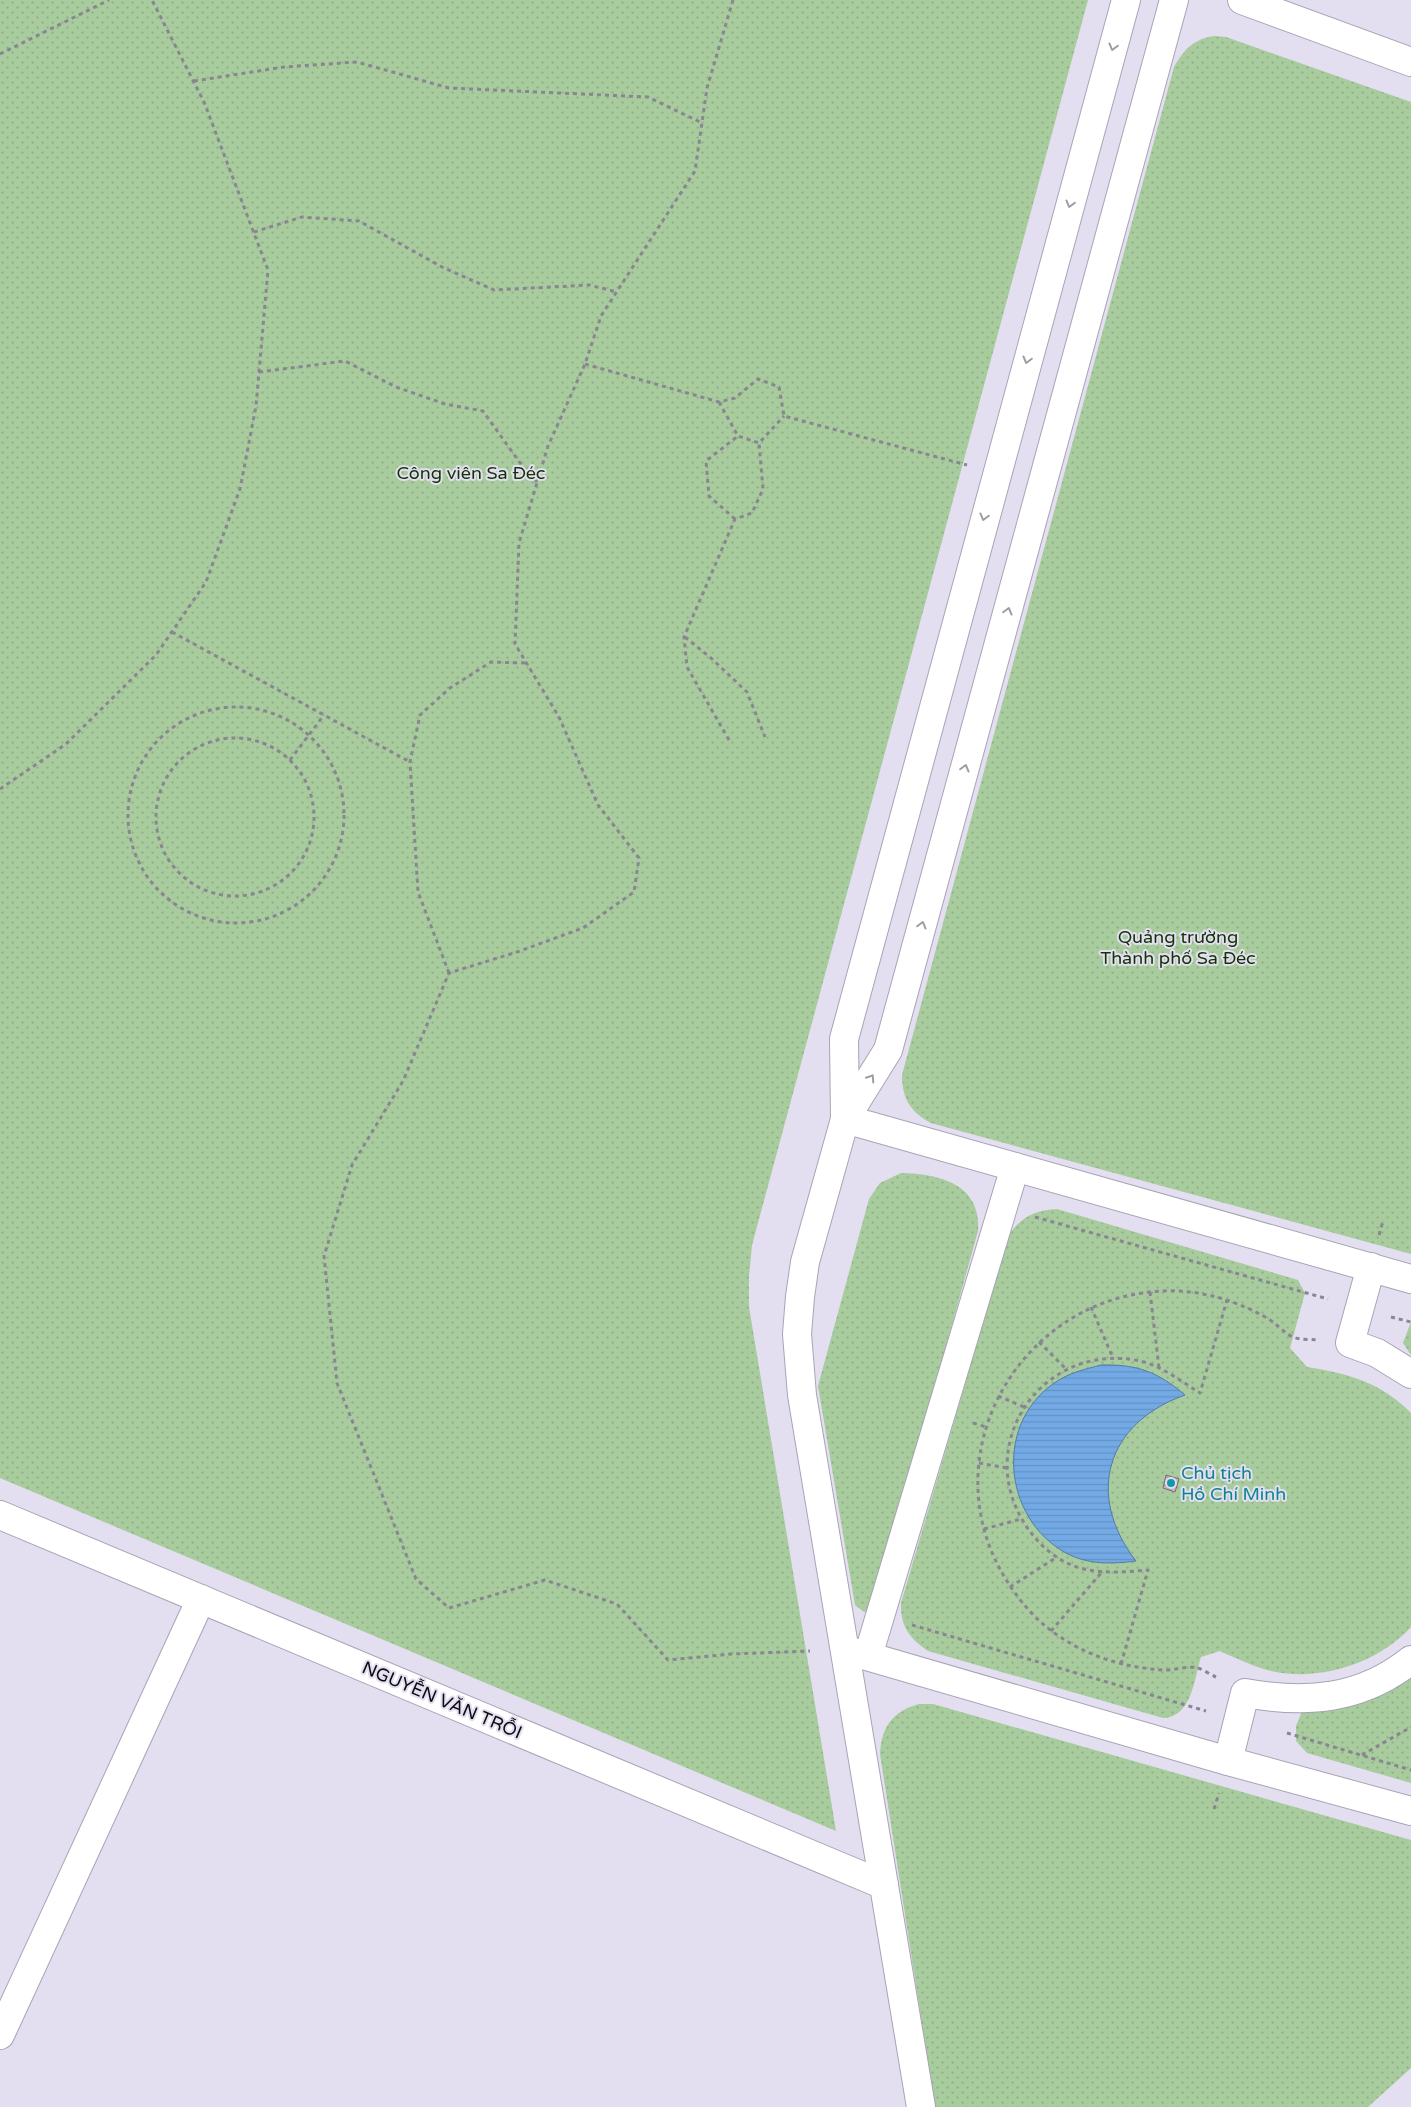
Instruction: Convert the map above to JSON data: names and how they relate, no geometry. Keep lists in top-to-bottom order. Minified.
{"streets":{"street":["NGUYỄN VĂN TRỖI"]},"parks":["Công viên Sa Đéc","Quảng trường Thành phố Sa Đéc"],"places":["Chủ tịch Hồ Chí Minh"]}
